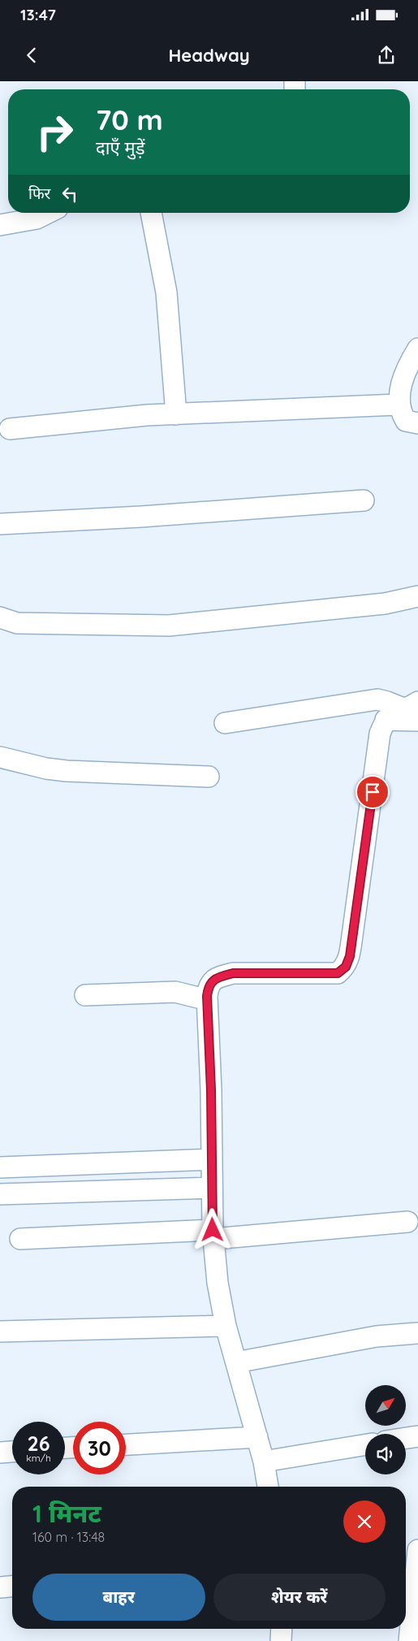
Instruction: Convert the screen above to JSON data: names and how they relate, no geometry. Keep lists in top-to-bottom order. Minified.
{"north":"top right","page":{"status":"13:47","header":"Headway","turn":["70 m","दाएँ मुड़ें"],"then":"फिर","speed":"26 km/h","limit":"30","heading":["1 मिनट","160 m · 13:48"],"buttons":["बाहर","शेयर करें"]}}
